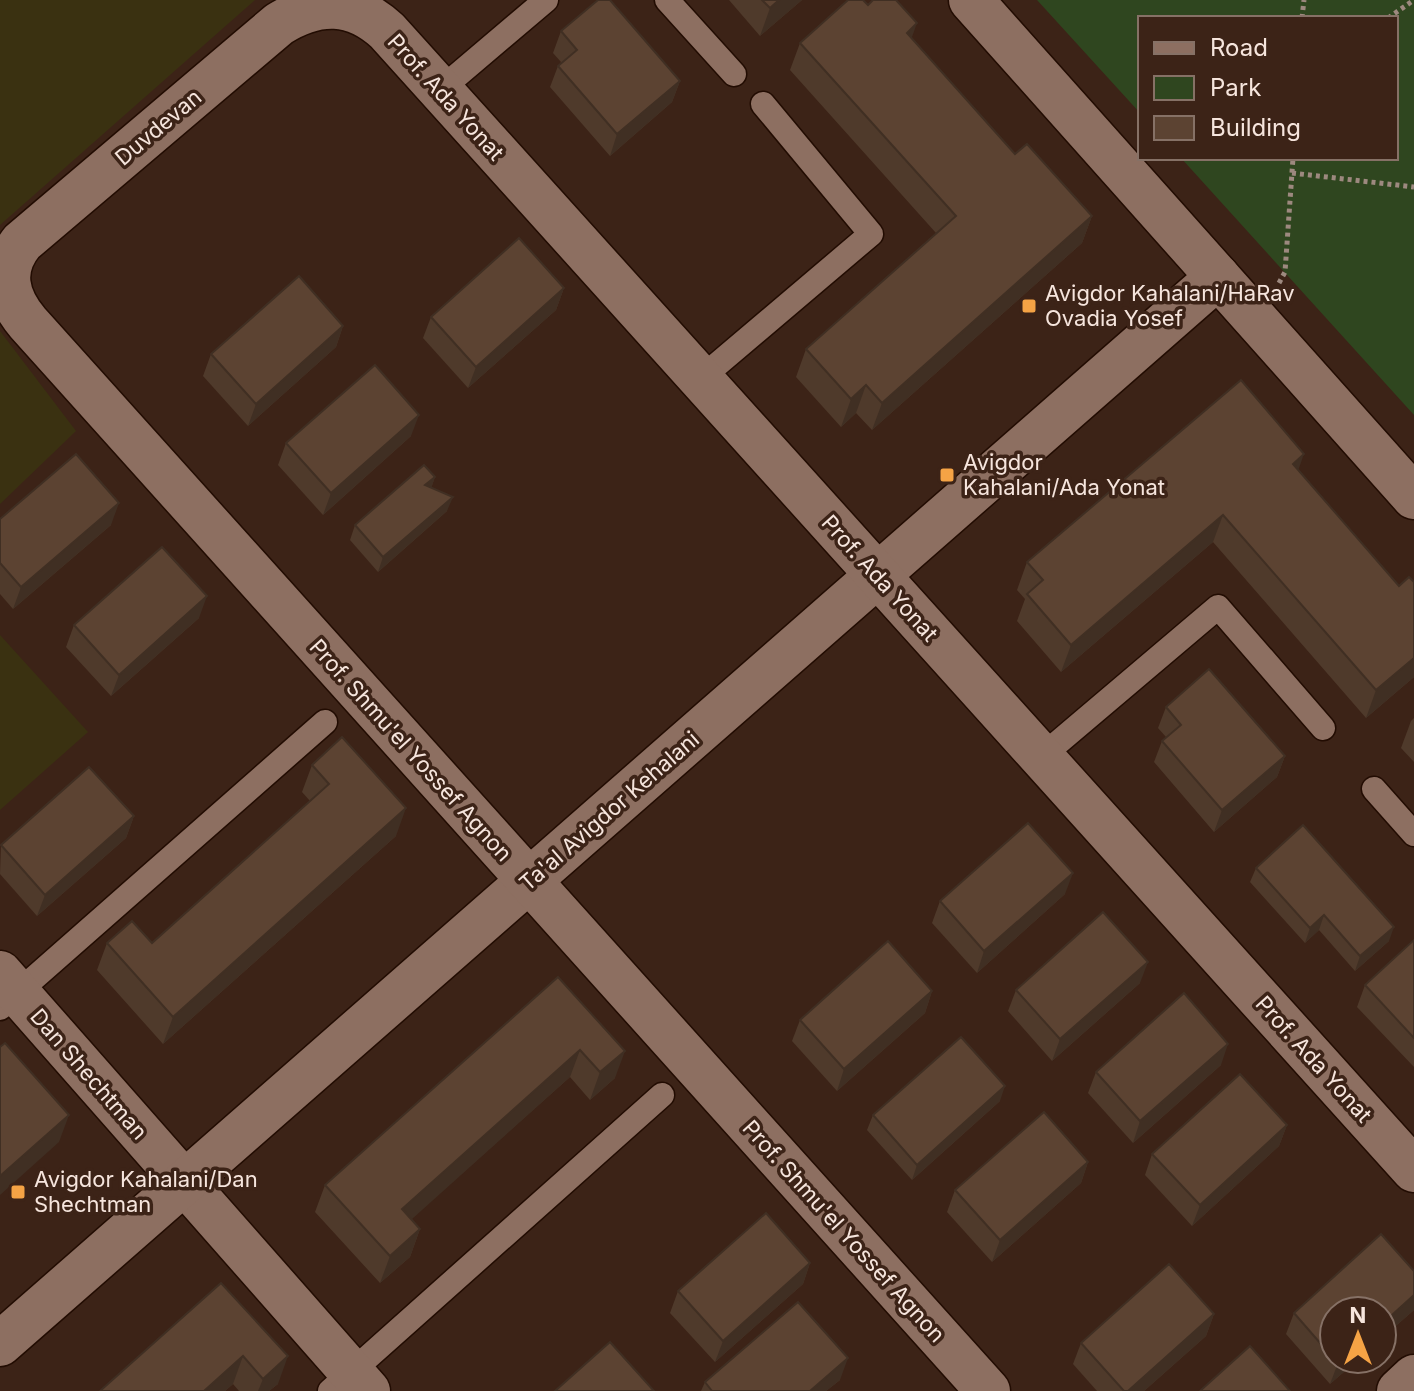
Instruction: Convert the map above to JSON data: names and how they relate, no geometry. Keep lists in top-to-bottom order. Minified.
{"streets":{"street":["Prof. Ada Yonat","Duvdevan","Prof. Shmu'el Yossef Agnon","Ta'al Avigdor Kehalani","Dan Shechtman"]},"crossings":[["Prof. Ada Yonat","Duvdevan"],["Prof. Ada Yonat","Ta'al Avigdor Kehalani"],["Duvdevan","Prof. Shmu'el Yossef Agnon"],["Prof. Shmu'el Yossef Agnon","Ta'al Avigdor Kehalani"],["Ta'al Avigdor Kehalani","Dan Shechtman"]],"places":{"transit":["Avigdor Kahalani/HaRav Ovadia Yosef","Avigdor Kahalani/Ada Yonat","Avigdor Kahalani/Dan Shechtman"]},"legend":["Road","Park","Building"],"north":"top"}
